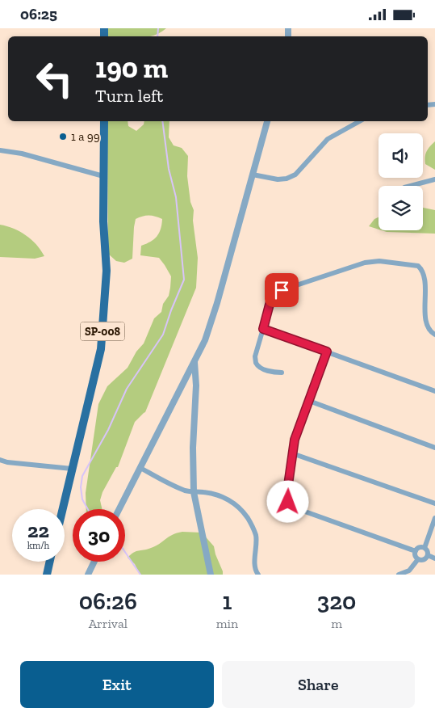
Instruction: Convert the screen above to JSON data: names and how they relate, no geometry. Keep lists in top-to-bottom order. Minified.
{"streets":{"main road":["SP-008"]},"places":["1 a 99"],"page":{"status":"06:25","turn":["190 m","Turn left"],"speed":"22 km/h","limit":"30","eta":["06:26","Arrival","1","min","320","m"],"buttons":["Exit","Share"]}}
